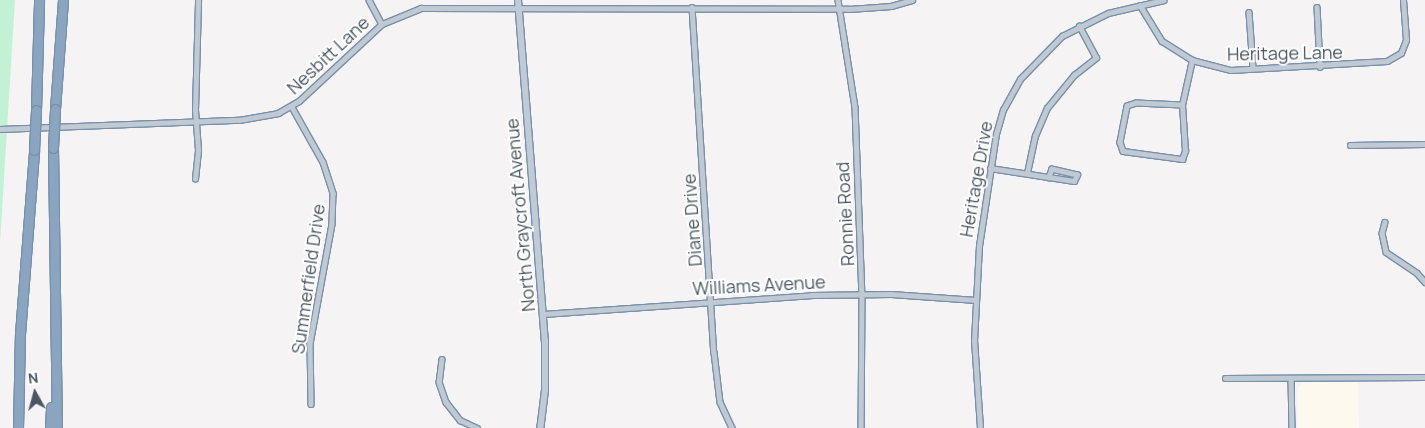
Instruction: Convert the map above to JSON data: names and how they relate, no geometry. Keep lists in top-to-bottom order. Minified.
{"streets":{"street":["Heritage Lane","Nesbitt Lane","Heritage Drive","Ronnie Road","North Graycroft Avenue","Diane Drive","Summerfield Drive","Williams Avenue"]},"crossings":[["Heritage Lane","Heritage Drive"],["Nesbitt Lane","Ronnie Road"],["Nesbitt Lane","North Graycroft Avenue"],["Nesbitt Lane","Diane Drive"],["Nesbitt Lane","Summerfield Drive"],["Heritage Drive","Williams Avenue"],["Ronnie Road","Williams Avenue"],["North Graycroft Avenue","Williams Avenue"],["Diane Drive","Williams Avenue"]],"north":"top"}
